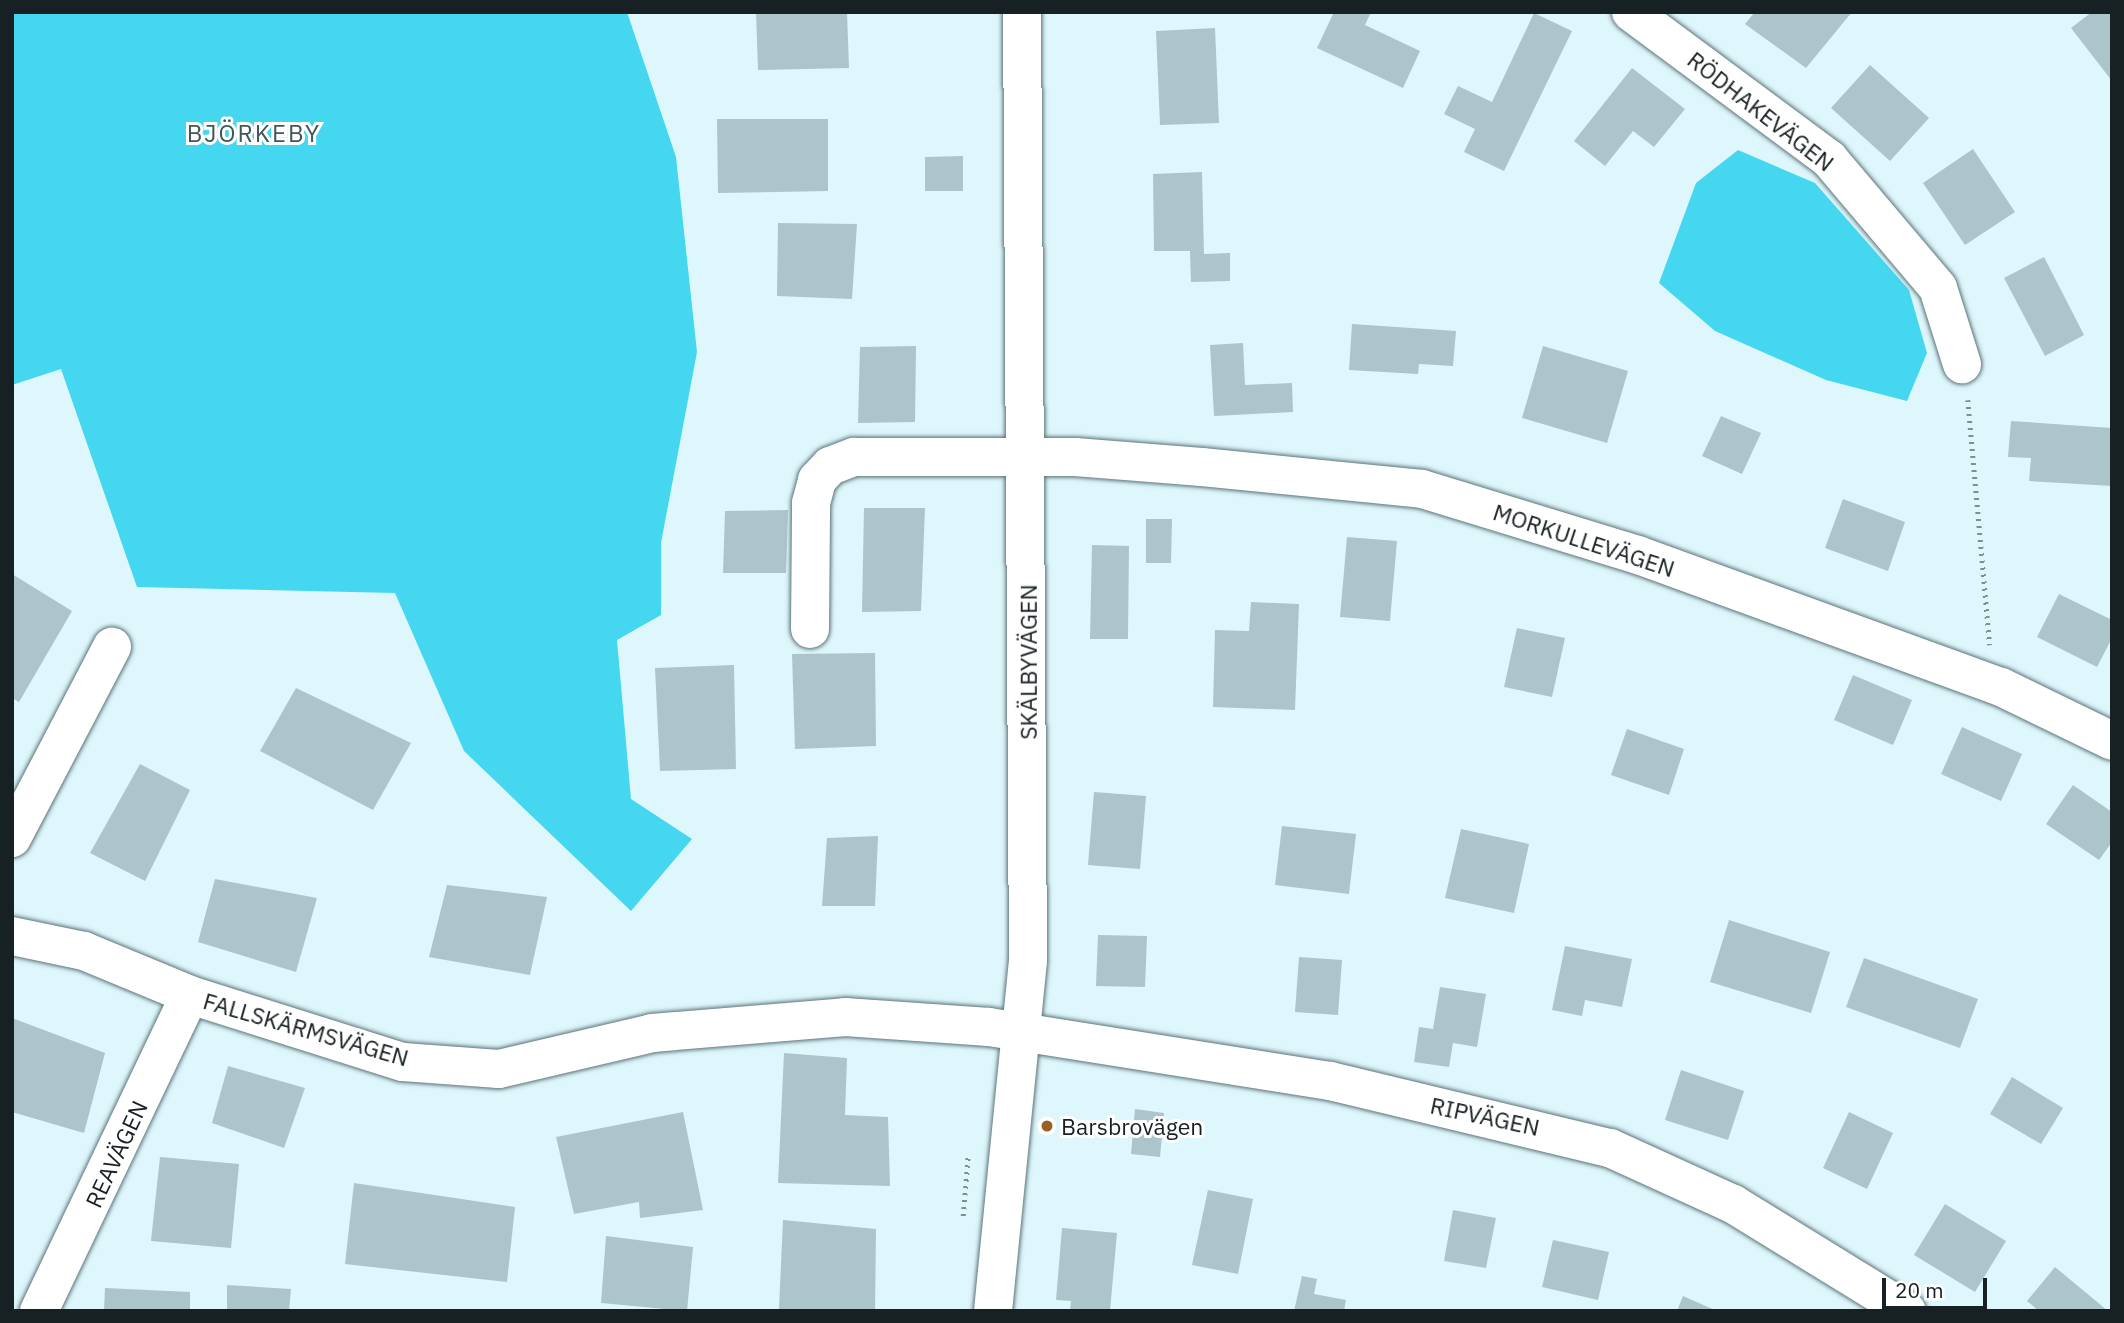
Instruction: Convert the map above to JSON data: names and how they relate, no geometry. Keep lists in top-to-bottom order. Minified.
{"streets":{"street":["RÖDHAKEVÄGEN","MORKULLEVÄGEN","SKÄLBYVÄGEN","FALLSKÄRMSVÄGEN","RIPVÄGEN","REAVÄGEN"]},"crossings":[["MORKULLEVÄGEN","SKÄLBYVÄGEN"],["SKÄLBYVÄGEN","FALLSKÄRMSVÄGEN"],["SKÄLBYVÄGEN","RIPVÄGEN"],["FALLSKÄRMSVÄGEN","RIPVÄGEN"],["FALLSKÄRMSVÄGEN","REAVÄGEN"]],"districts":["BJÖRKEBY"],"places":["Barsbrovägen"],"scale_bar":"20 m"}
